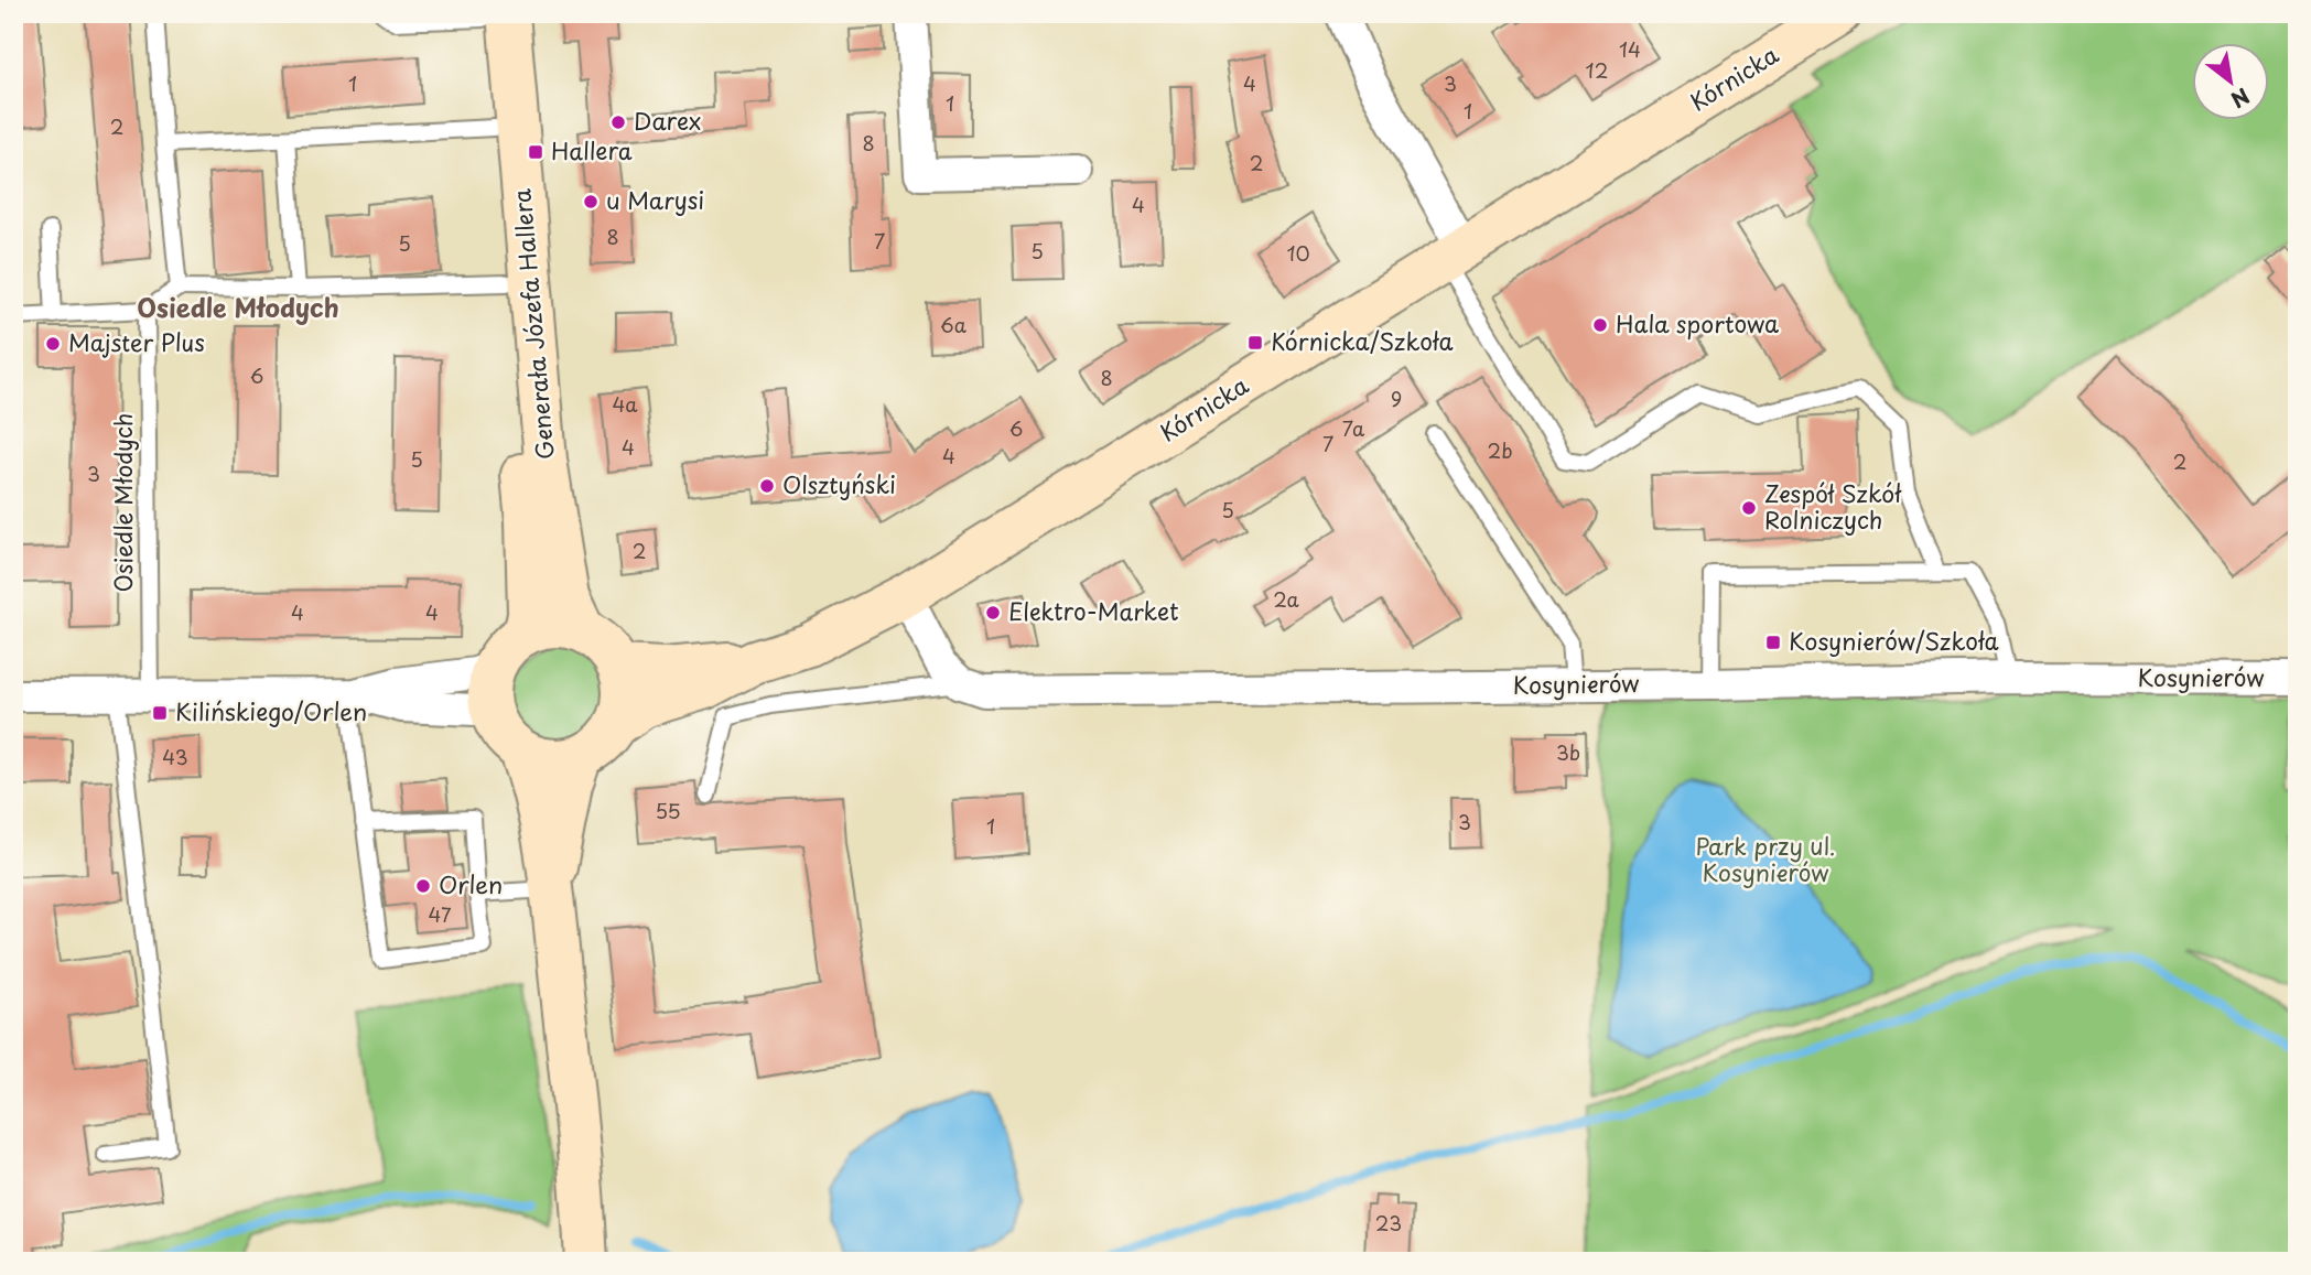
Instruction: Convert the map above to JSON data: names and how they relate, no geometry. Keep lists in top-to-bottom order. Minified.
{"streets":{"street":["Kórnicka","Generała Józefa Hallera","Kosynierów"],"lane":["Osiedle Młodych"]},"crossings":[["Kórnicka","Generała Józefa Hallera"]],"districts":["Osiedle Młodych"],"parks":["Park przy ul. Kosynierów"],"places":{"other":["Darex","u Marysi","Hala sportowa","Majster Plus","Olsztyński","Zespół Szkół Rolniczych","Elektro-Market","Orlen"],"transit":["Hallera","Kórnicka/Szkoła","Kosynierów/Szkoła","Kilińskiego/Orlen"]},"house_numbers":["14","12","1","4","3","1","1","2","8","2","4","8","7","5","5","10","6a","6","8","9","4a","6","7a","7","4","2b","4","5","2","3","5","2","2a","4","4","3b","43","55","3","1","47","23"],"north":"bottom right"}
